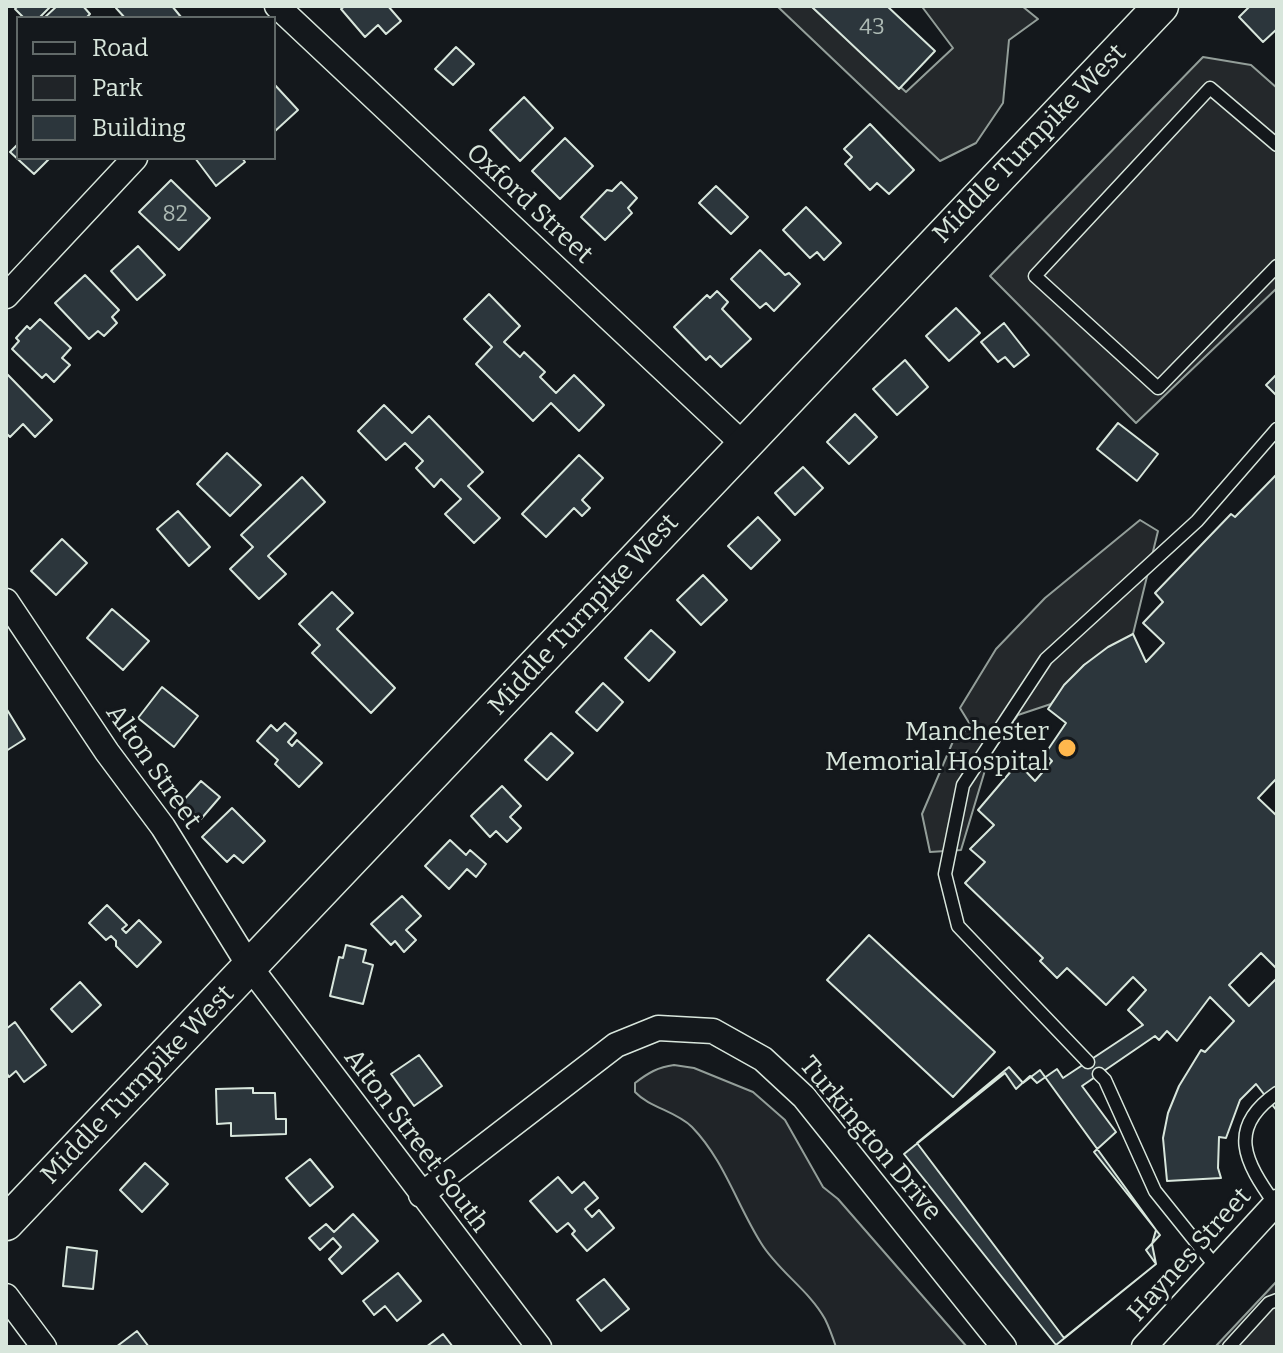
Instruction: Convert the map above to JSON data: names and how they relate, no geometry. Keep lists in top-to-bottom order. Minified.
{"streets":{"main road":["Middle Turnpike West"],"street":["Oxford Street","Alton Street","Turkington Drive","Alton Street South","Haynes Street"]},"crossings":[["Middle Turnpike West","Oxford Street"],["Middle Turnpike West","Alton Street"],["Middle Turnpike West","Alton Street South"],["Alton Street","Alton Street South"],["Turkington Drive","Alton Street South"]],"places":["Manchester Memorial Hospital"],"house_numbers":["43","82"],"legend":["Road","Park","Building"]}
